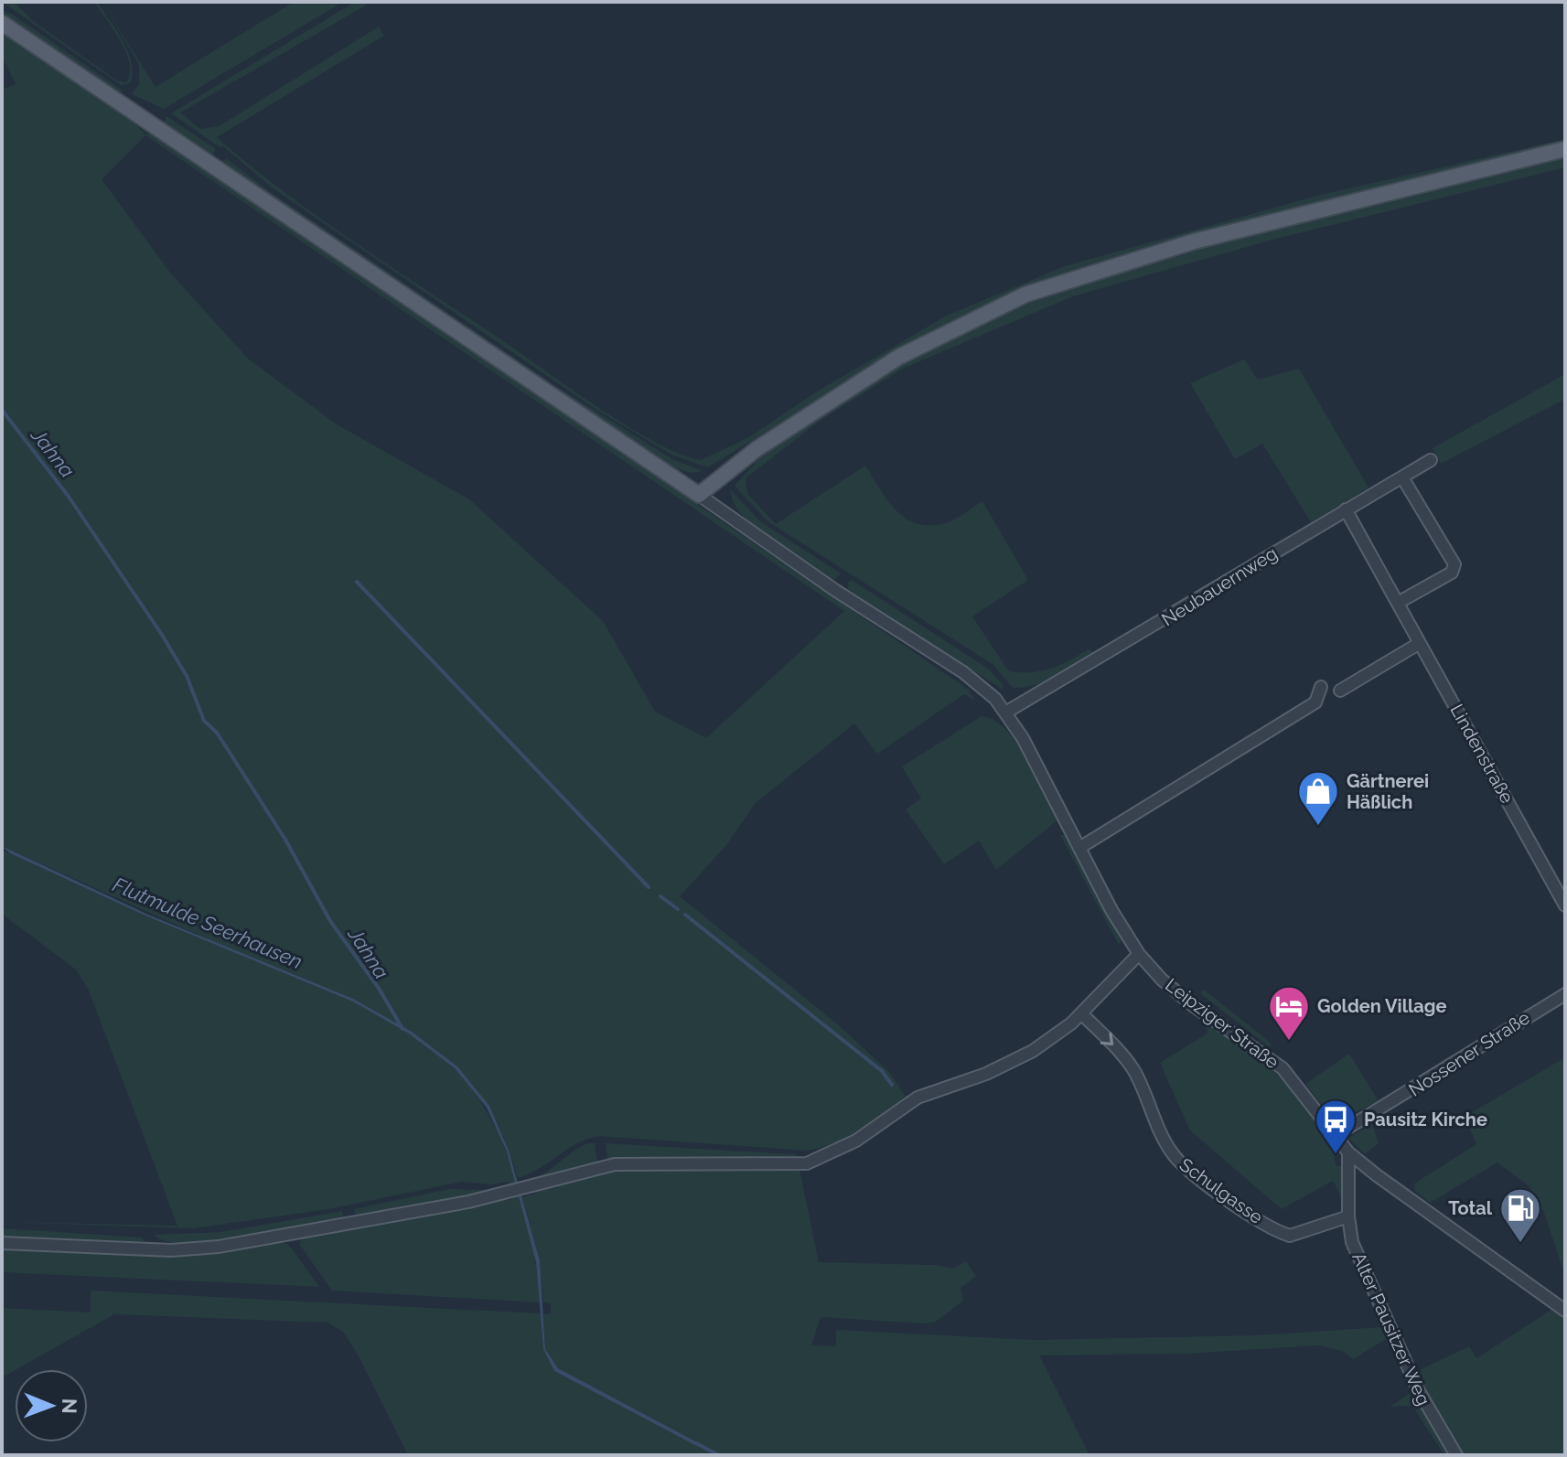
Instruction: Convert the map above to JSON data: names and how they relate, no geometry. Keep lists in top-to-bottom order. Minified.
{"streets":{"street":["Neubauernweg","Lindenstraße","Leipziger Straße","Nossener Straße","Schulgasse","Alter Pausitzer Weg"]},"crossings":[["Neubauernweg","Lindenstraße"],["Neubauernweg","Leipziger Straße"],["Leipziger Straße","Nossener Straße"],["Leipziger Straße","Alter Pausitzer Weg"],["Schulgasse","Alter Pausitzer Weg"]],"one_way":["Schulgasse"],"water":["Jahna","Flutmulde Seerhausen"],"places":{"shop":["Gärtnerei Häßlich"],"hotel":["Golden Village"],"bus stop":["Pausitz Kirche"],"fuel station":["Total"]},"north":"right"}
